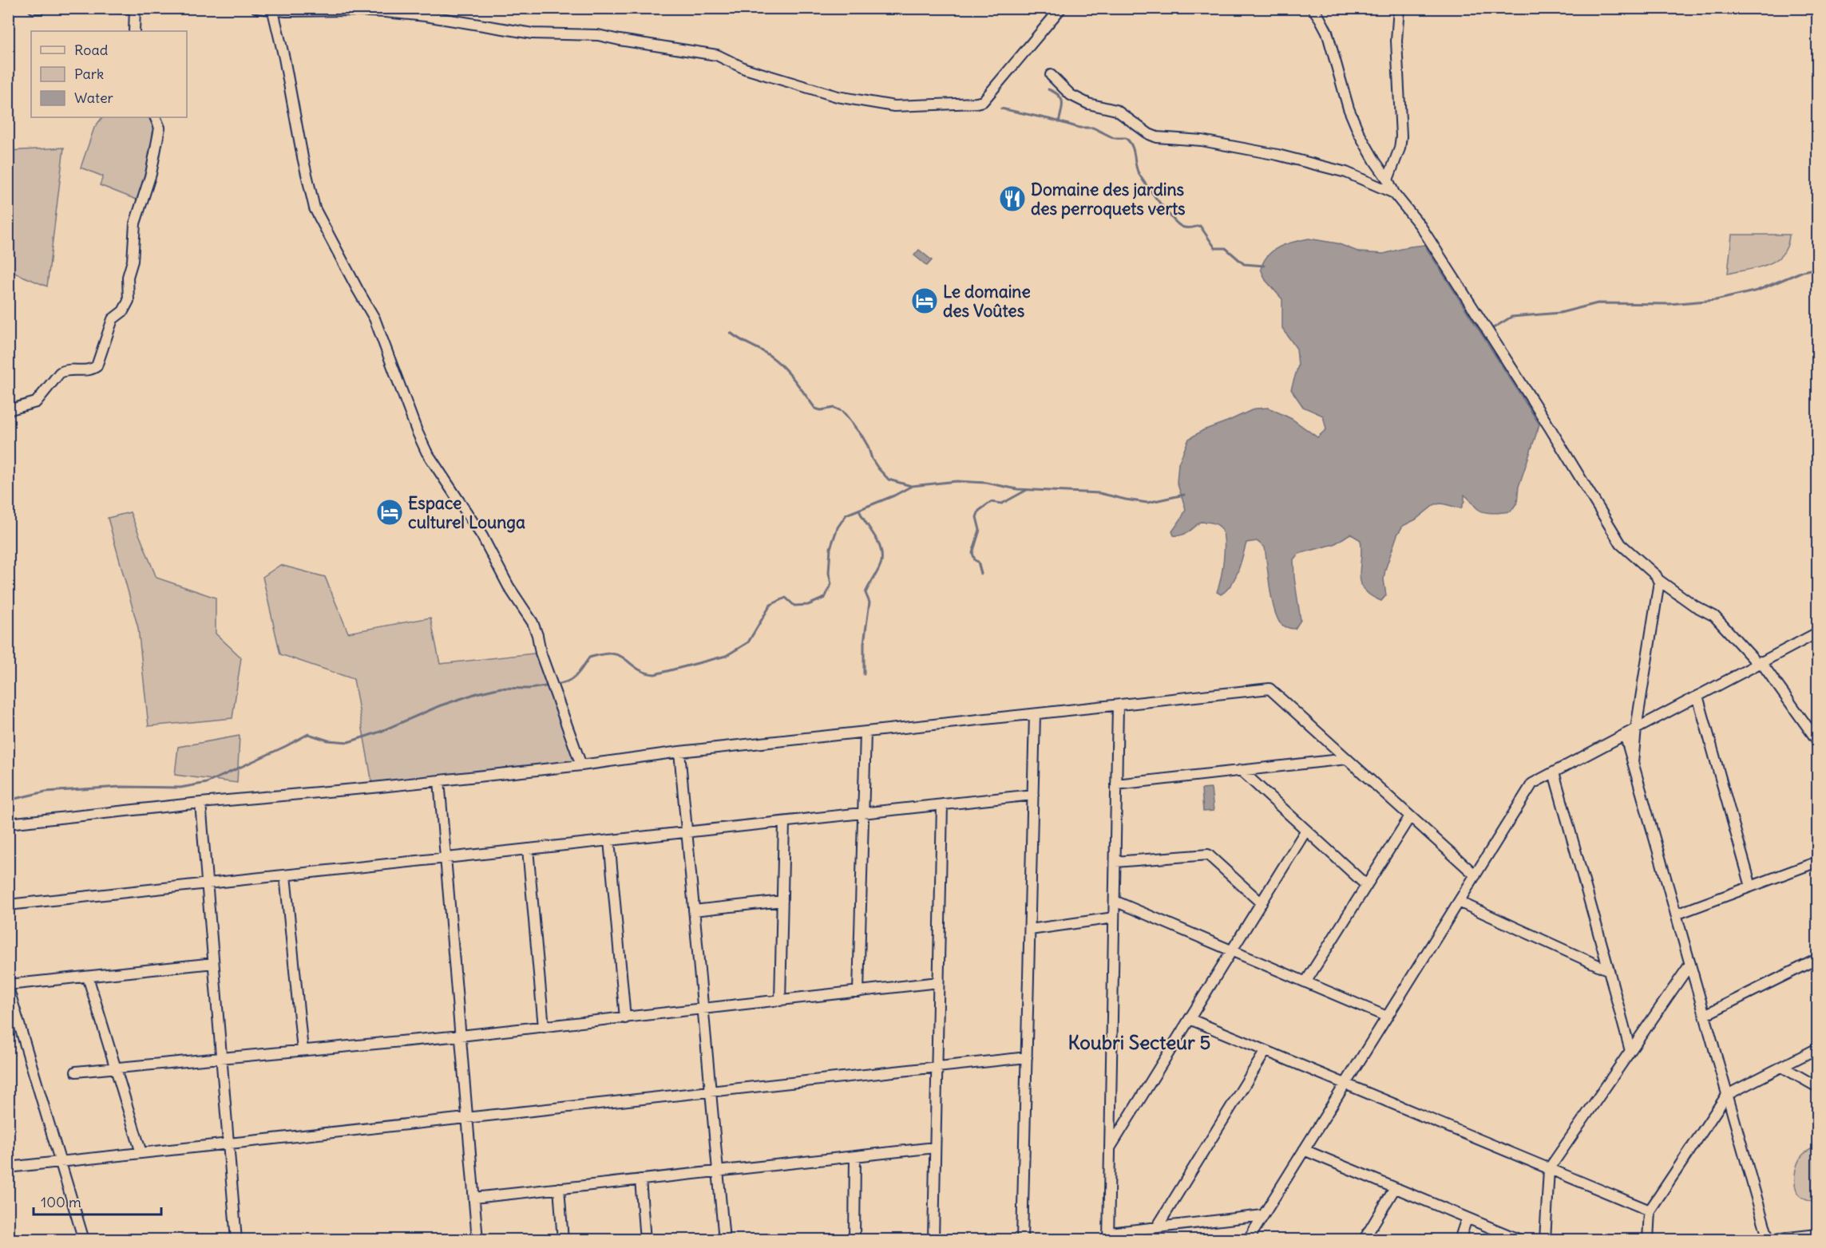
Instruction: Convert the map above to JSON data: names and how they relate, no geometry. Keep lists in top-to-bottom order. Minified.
{"districts":["Koubri Secteur 5"],"places":{"restaurant":["Domaine des jardins des perroquets verts"],"hotel":["Le domaine des Voûtes","Espace culturel Lounga"]},"legend":["Road","Park","Water"],"scale_bar":"100 m"}
